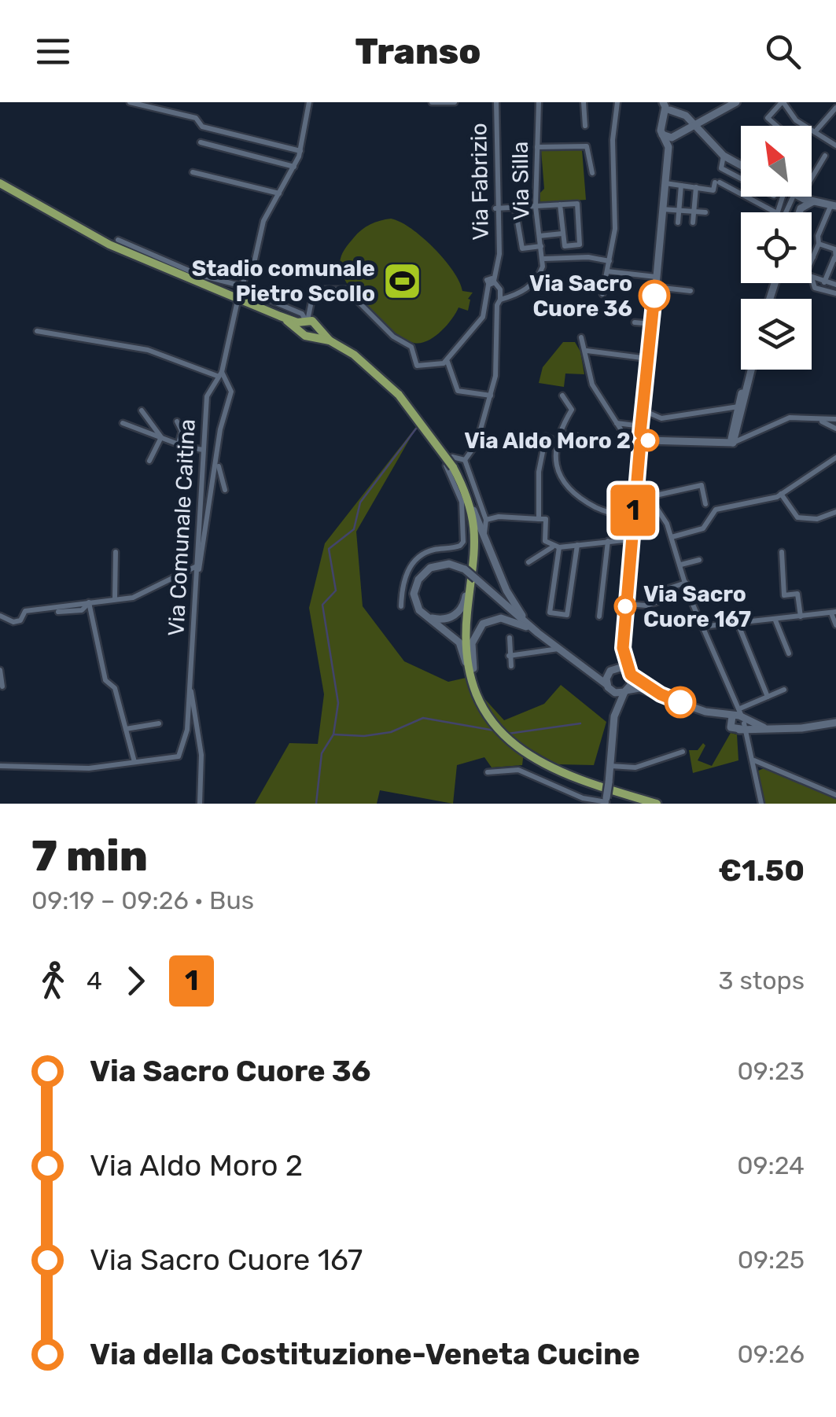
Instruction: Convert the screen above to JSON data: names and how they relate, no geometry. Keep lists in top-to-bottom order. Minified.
{"streets":{"street":["Via Silla","Via Fabrizio","Via Comunale Caitina"]},"places":{"sports":["Stadio comunale Pietro Scollo"],"other":["Via Sacro Cuore 36","Via Aldo Moro 2","Via Sacro Cuore 167"]},"lines":["bus line 1"],"north":"top left","page":{"header":"Transo","on_map":"1","heading":["7 min","09:19 – 09:26 · Bus","€1.50"],"legs":["4","1","3 stops"],"list":[{"name":"Via Sacro Cuore 36","value":"09:23"},{"name":"Via Aldo Moro 2","value":"09:24"},{"name":"Via Sacro Cuore 167","value":"09:25"},{"name":"Via della Costituzione-Veneta Cucine","value":"09:26"}]}}
